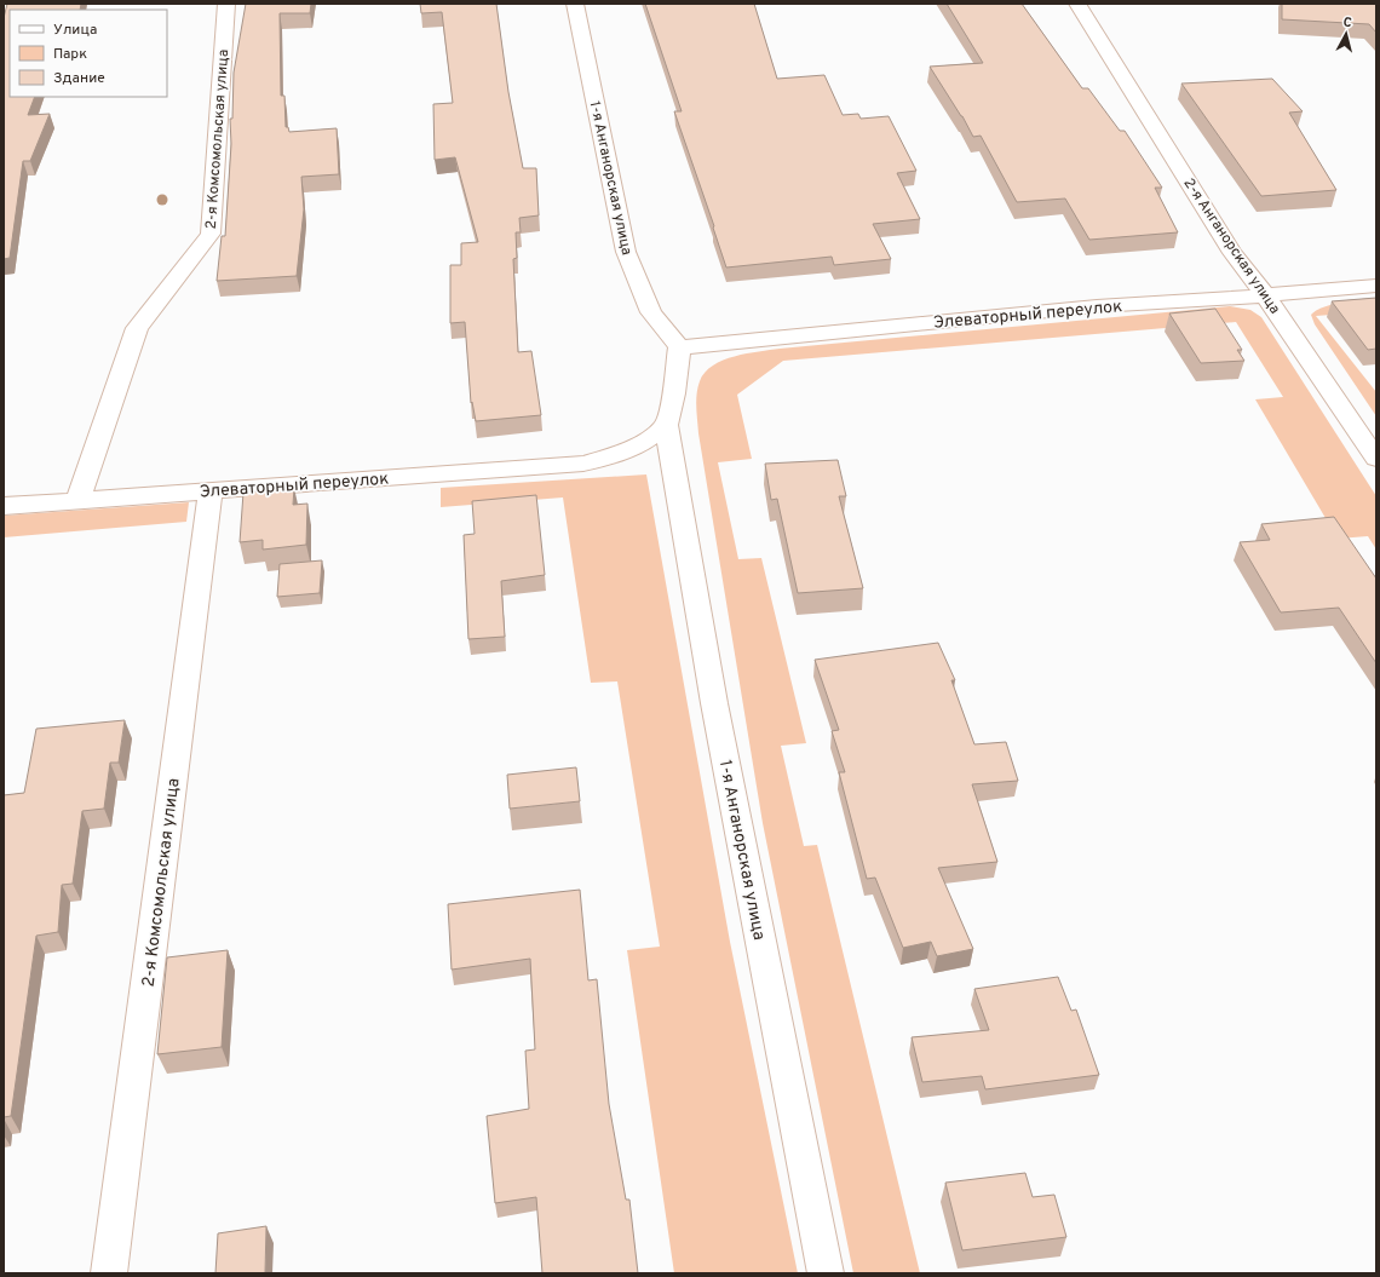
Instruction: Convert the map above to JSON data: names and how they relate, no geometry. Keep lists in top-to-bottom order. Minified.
{"streets":{"street":["2-я Комсомольская улица","1-я Анганорская улица","2-я Анганорская улица","Элеваторный переулок"]},"crossings":[["2-я Комсомольская улица","Элеваторный переулок"],["1-я Анганорская улица","Элеваторный переулок"],["2-я Анганорская улица","Элеваторный переулок"]],"legend":["Улица","Парк","Здание"],"north":"top"}
